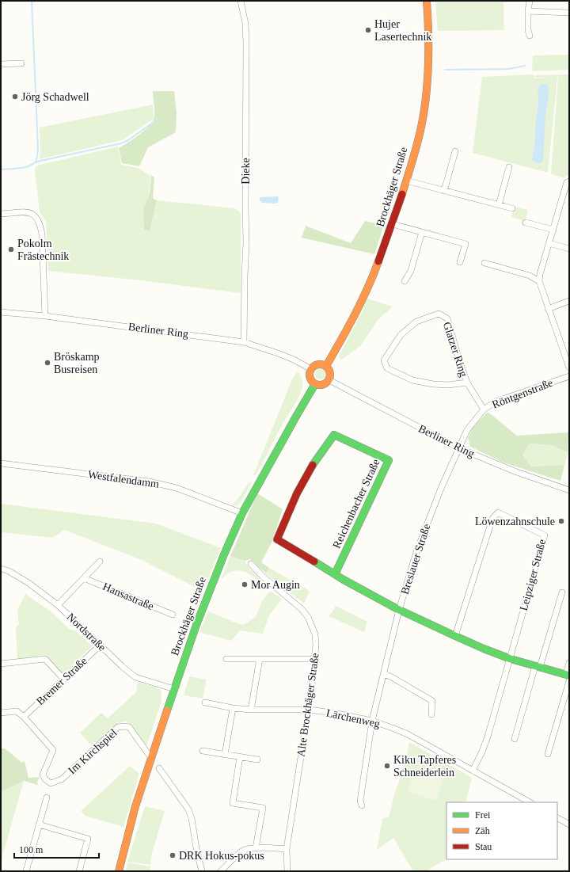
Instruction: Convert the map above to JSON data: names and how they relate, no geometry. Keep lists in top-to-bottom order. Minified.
{"streets":{"street":["Dieke","Brockhäger Straße","Berliner Ring","Glatzer Ring","Röntgenstraße","Westfalendamm","Reichenbacher Straße","Breslauer Straße","Leipziger Straße","Hansastraße","Nordstraße","Bremer Straße","Alte Brockhäger Straße","Lärchenweg","Im Kirchspiel"]},"crossings":[["Dieke","Berliner Ring"],["Brockhäger Straße","Berliner Ring"],["Brockhäger Straße","Westfalendamm"],["Brockhäger Straße","Nordstraße"],["Brockhäger Straße","Im Kirchspiel"],["Berliner Ring","Röntgenstraße"],["Berliner Ring","Breslauer Straße"],["Glatzer Ring","Röntgenstraße"],["Röntgenstraße","Breslauer Straße"],["Reichenbacher Straße","Breslauer Straße"],["Reichenbacher Straße","Leipziger Straße"],["Breslauer Straße","Lärchenweg"],["Leipziger Straße","Lärchenweg"],["Nordstraße","Bremer Straße"],["Bremer Straße","Im Kirchspiel"],["Alte Brockhäger Straße","Lärchenweg"]],"places":["Hujer Lasertechnik","Jörg Schadwell","Pokolm Frästechnik","Bröskamp Busreisen","Löwenzahnschule","Mor Augin","Kiku Tapferes Schneiderlein","DRK Hokus-pokus"],"legend":["Frei","Zäh","Stau"],"scale_bar":"100 m"}
